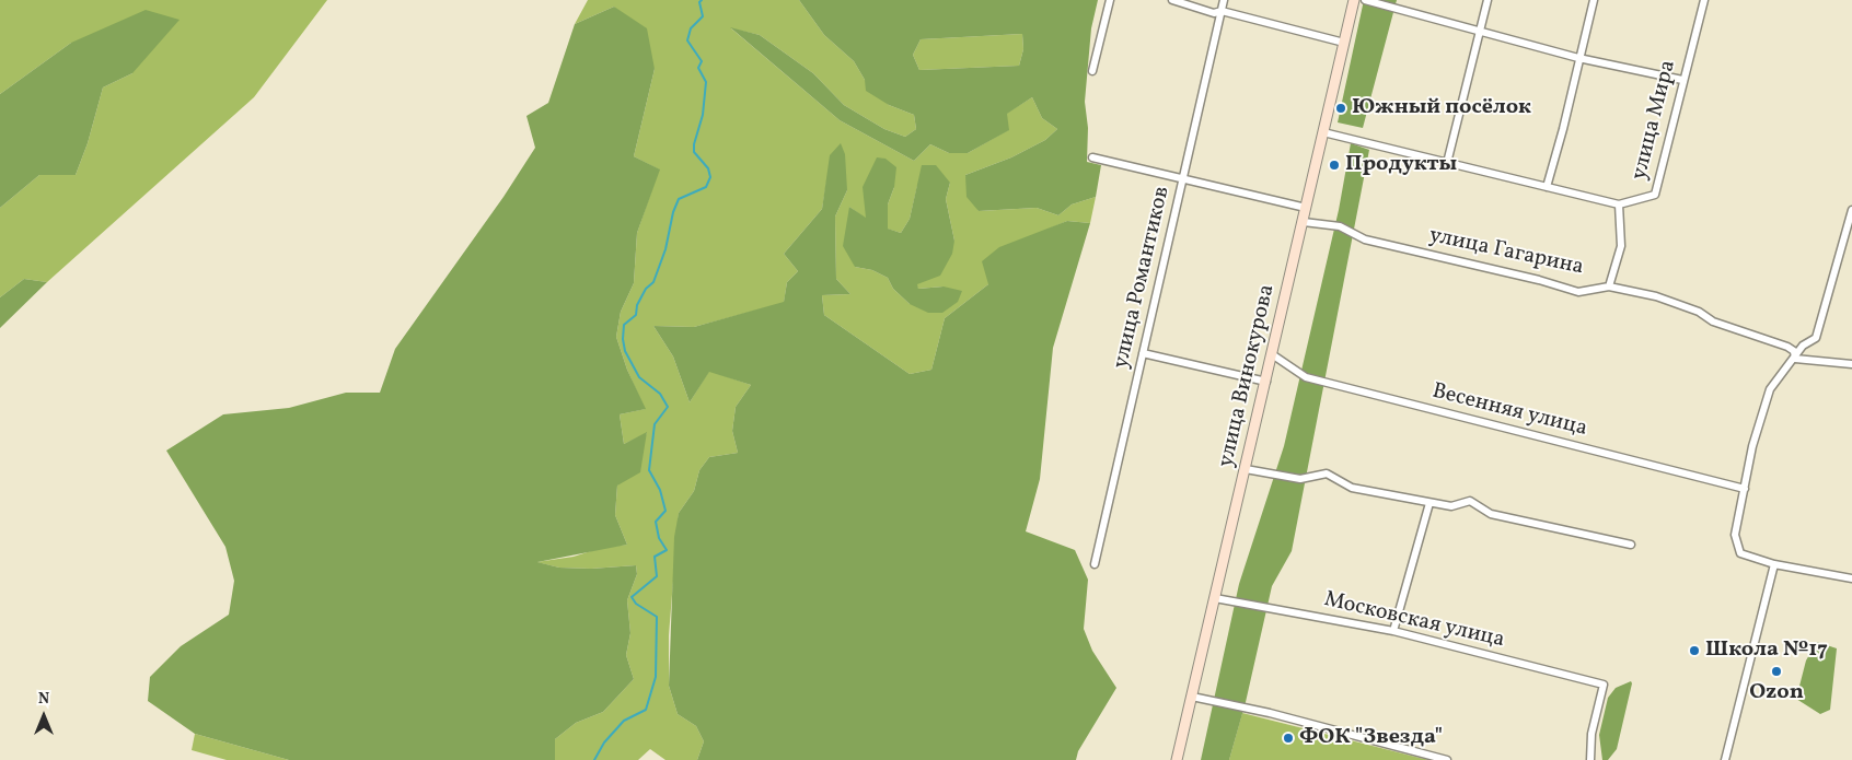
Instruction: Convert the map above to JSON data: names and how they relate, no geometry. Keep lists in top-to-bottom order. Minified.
{"streets":{"main road":["улица Винокурова"],"street":["улица Мира","улица Гагарина","улица Романтиков","Весенняя улица","Московская улица"]},"crossings":[["улица Мира","улица Гагарина"],["улица Гагарина","улица Винокурова"],["улица Винокурова","Весенняя улица"],["улица Винокурова","Московская улица"]],"places":["Южный посёлок","Продукты","Школа №17","Ozon","ФОК \"Звезда\""],"north":"top"}
